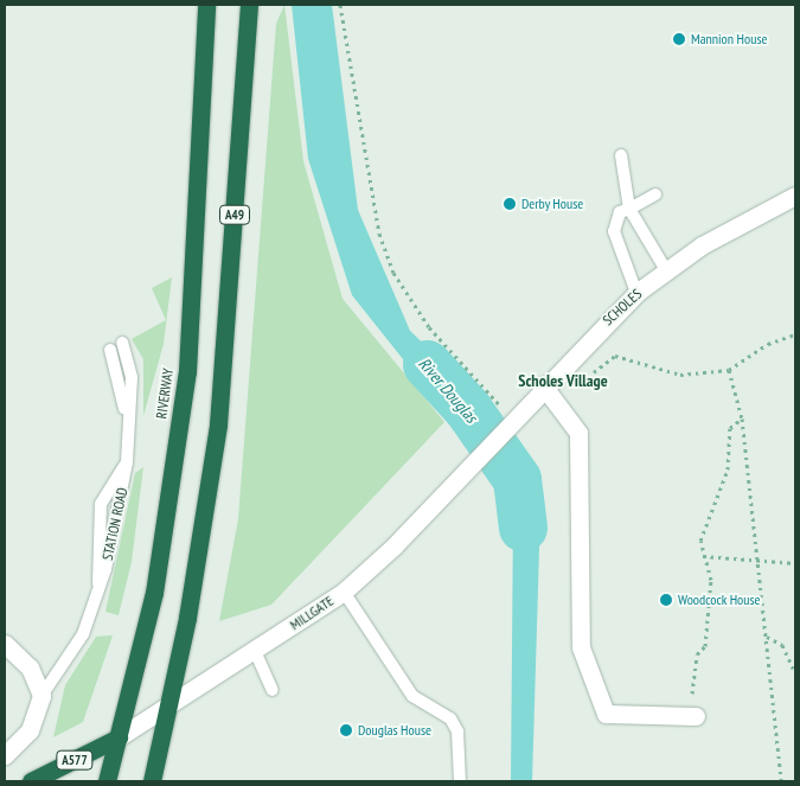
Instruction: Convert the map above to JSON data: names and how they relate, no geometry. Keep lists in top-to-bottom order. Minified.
{"streets":{"highway":["A49","RIVERWAY","A577"],"main road":["SCHOLES","MILLGATE"],"lane":["STATION ROAD"]},"crossings":[["A49","MILLGATE"],["SCHOLES","MILLGATE"],["RIVERWAY","MILLGATE"],["RIVERWAY","A577"],["MILLGATE","A577"]],"districts":["Scholes Village"],"water":["River Douglas"],"places":["Mannion House","Derby House","Woodcock House","Douglas House"]}
